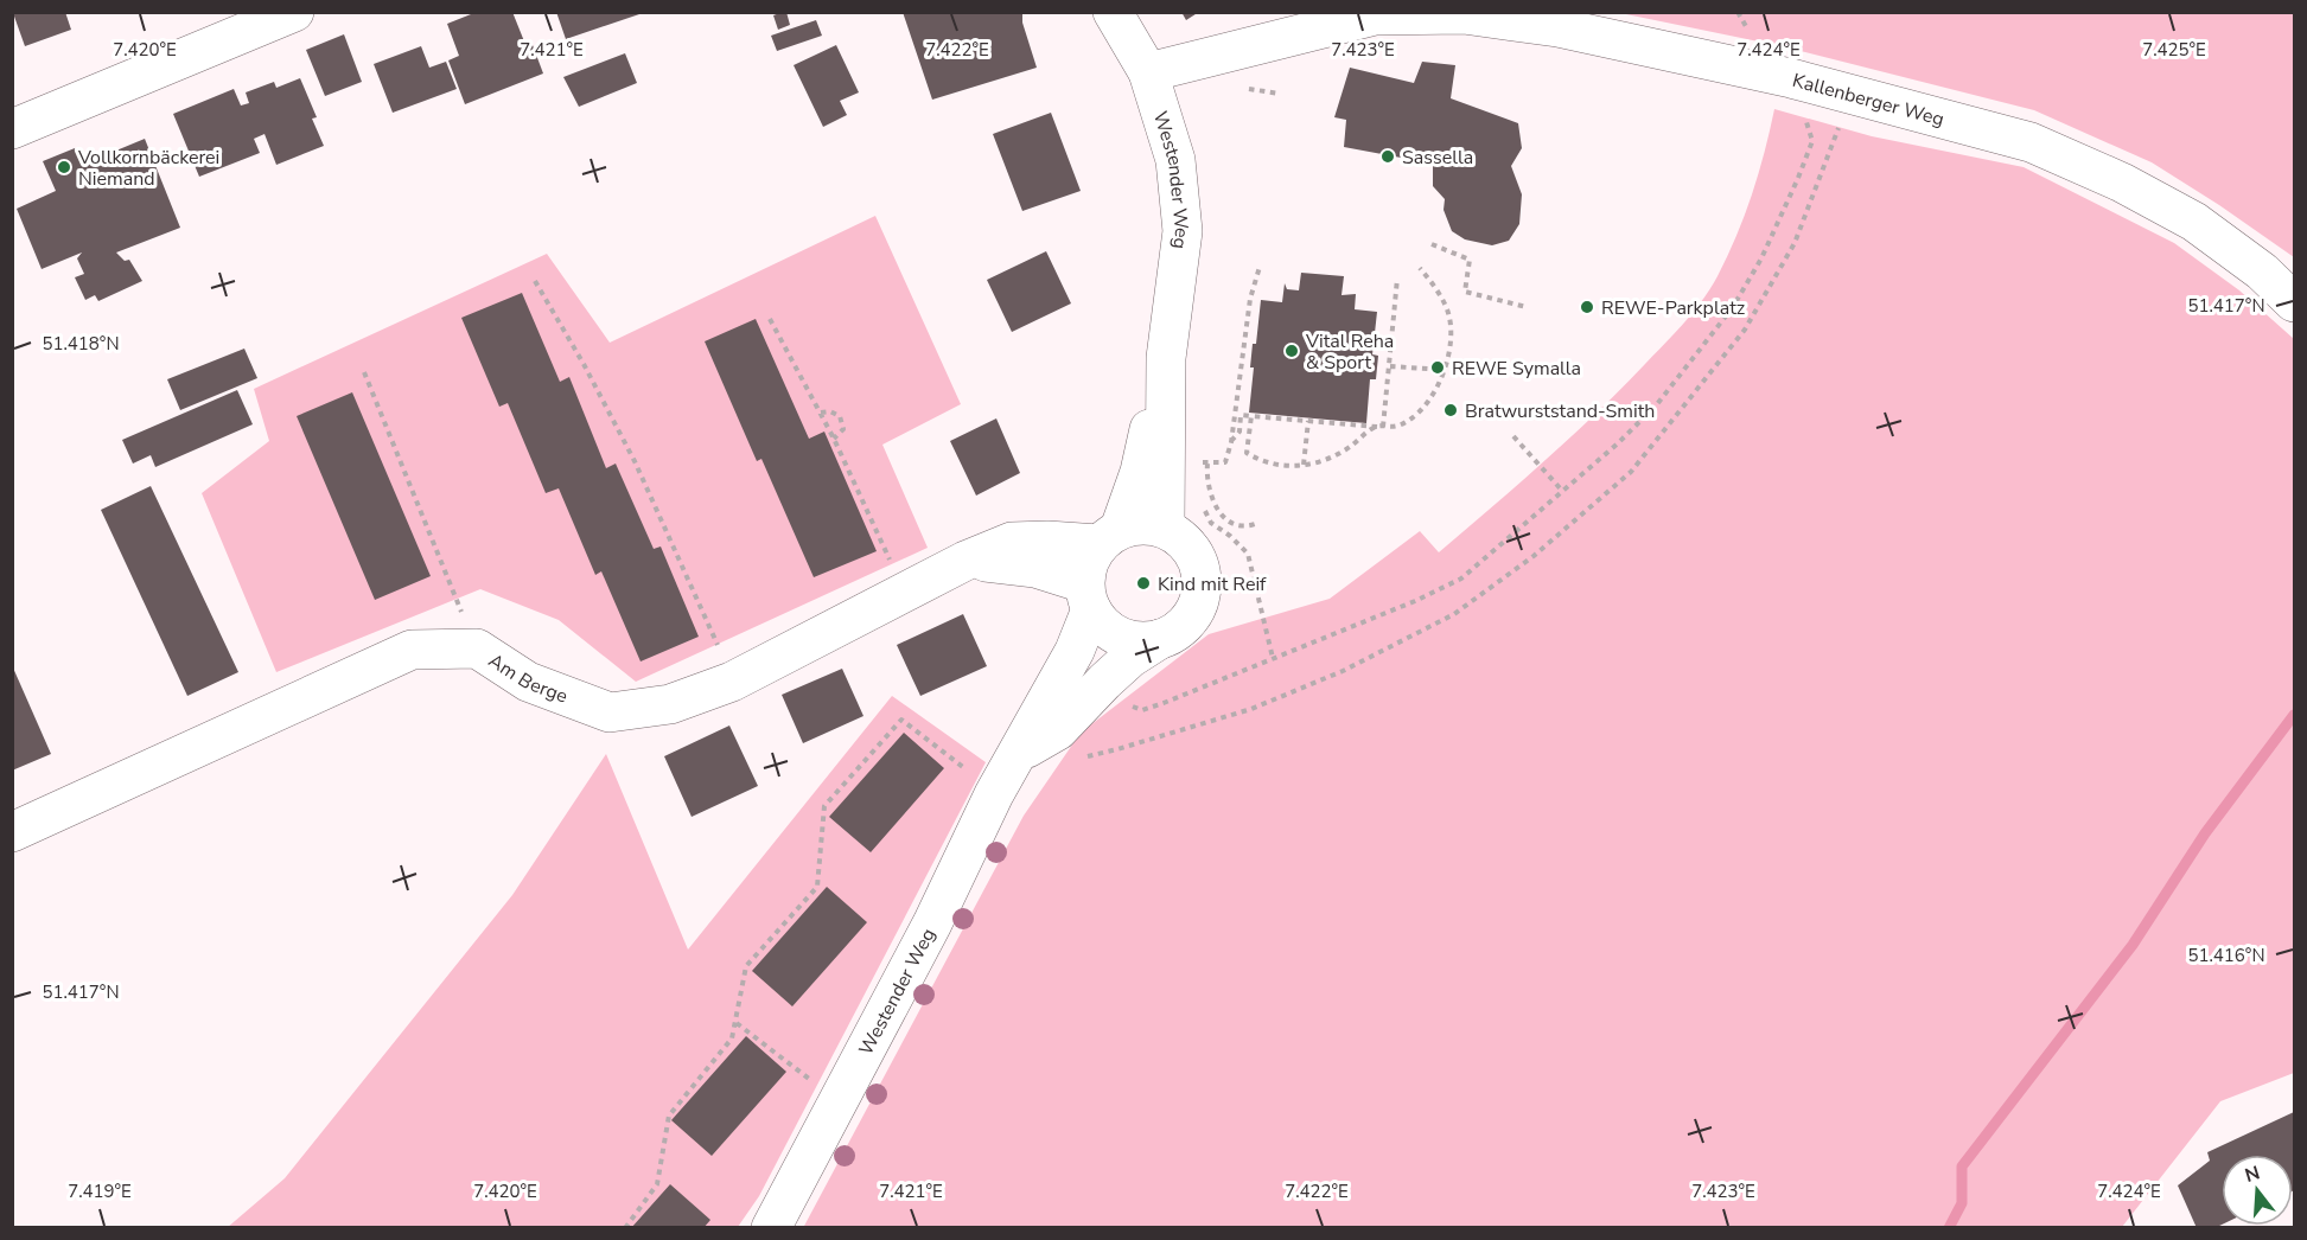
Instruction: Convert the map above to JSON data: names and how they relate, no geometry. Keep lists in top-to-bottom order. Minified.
{"streets":{"street":["Kallenberger Weg","Westender Weg","Am Berge"]},"crossings":[["Kallenberger Weg","Westender Weg"],["Westender Weg","Am Berge"]],"places":["Sassella","Vollkornbäckerei Niemand","REWE-Parkplatz","Vital Reha & Sport","REWE Symalla","Bratwurststand-Smith","Kind mit Reif"],"north":"top","coordinates":["7.420°E","7.421°E","7.422°E","7.423°E","7.424°E","7.425°E","51.417°N","51.418°N","51.416°N","7.419°E"]}
